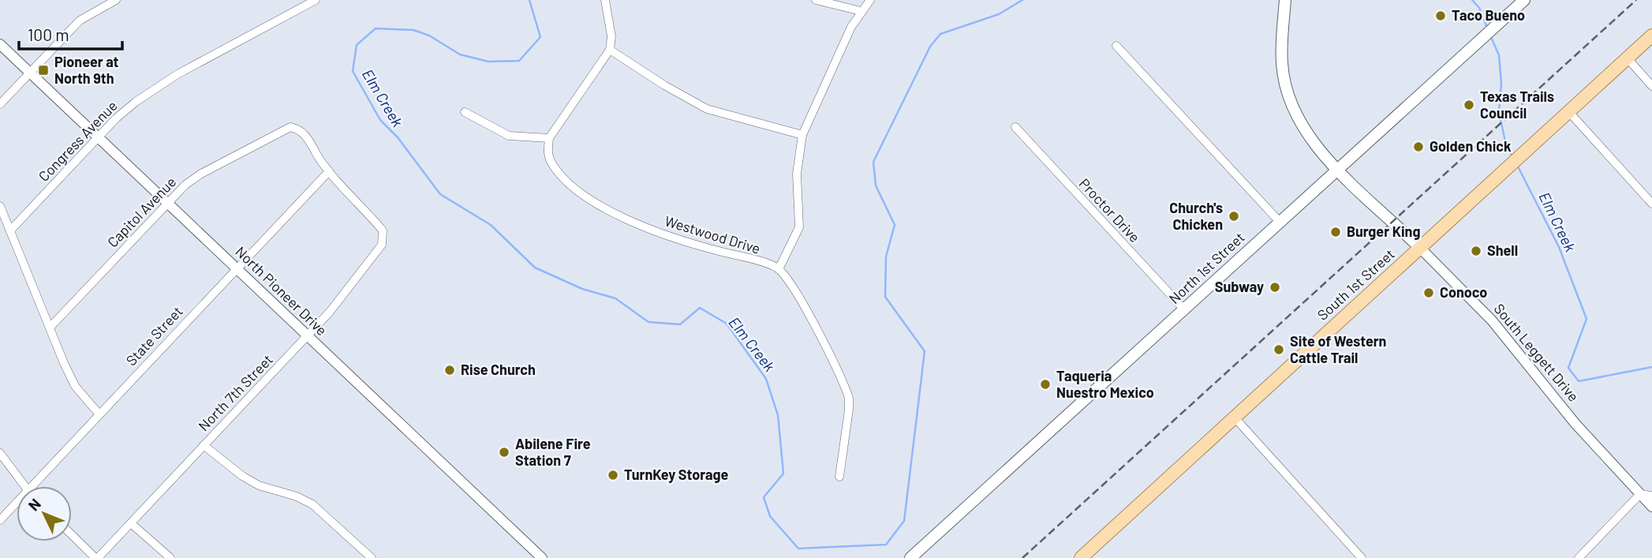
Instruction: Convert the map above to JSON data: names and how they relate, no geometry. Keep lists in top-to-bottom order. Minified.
{"streets":{"main road":["North 1st Street","South 1st Street","South Leggett Drive"],"street":["Congress Avenue","Proctor Drive","Capitol Avenue","Westwood Drive","North Pioneer Drive","State Street","North 7th Street"]},"crossings":[["Congress Avenue","North Pioneer Drive"],["Proctor Drive","North 1st Street"],["Capitol Avenue","North Pioneer Drive"],["Capitol Avenue","State Street"],["Capitol Avenue","North 7th Street"],["North 1st Street","South Leggett Drive"],["South 1st Street","South Leggett Drive"],["North Pioneer Drive","State Street"],["North Pioneer Drive","North 7th Street"],["State Street","North 7th Street"]],"water":["Elm Creek"],"places":{"other":["Taco Bueno","Texas Trails Council","Golden Chick","Church's Chicken","Burger King","Shell","Subway","Conoco","Site of Western Cattle Trail","Rise Church","Taqueria Nuestro Mexico","Abilene Fire Station 7","TurnKey Storage"],"transit":["Pioneer at North 9th"]},"scale_bar":"100 m","north":"top left"}
